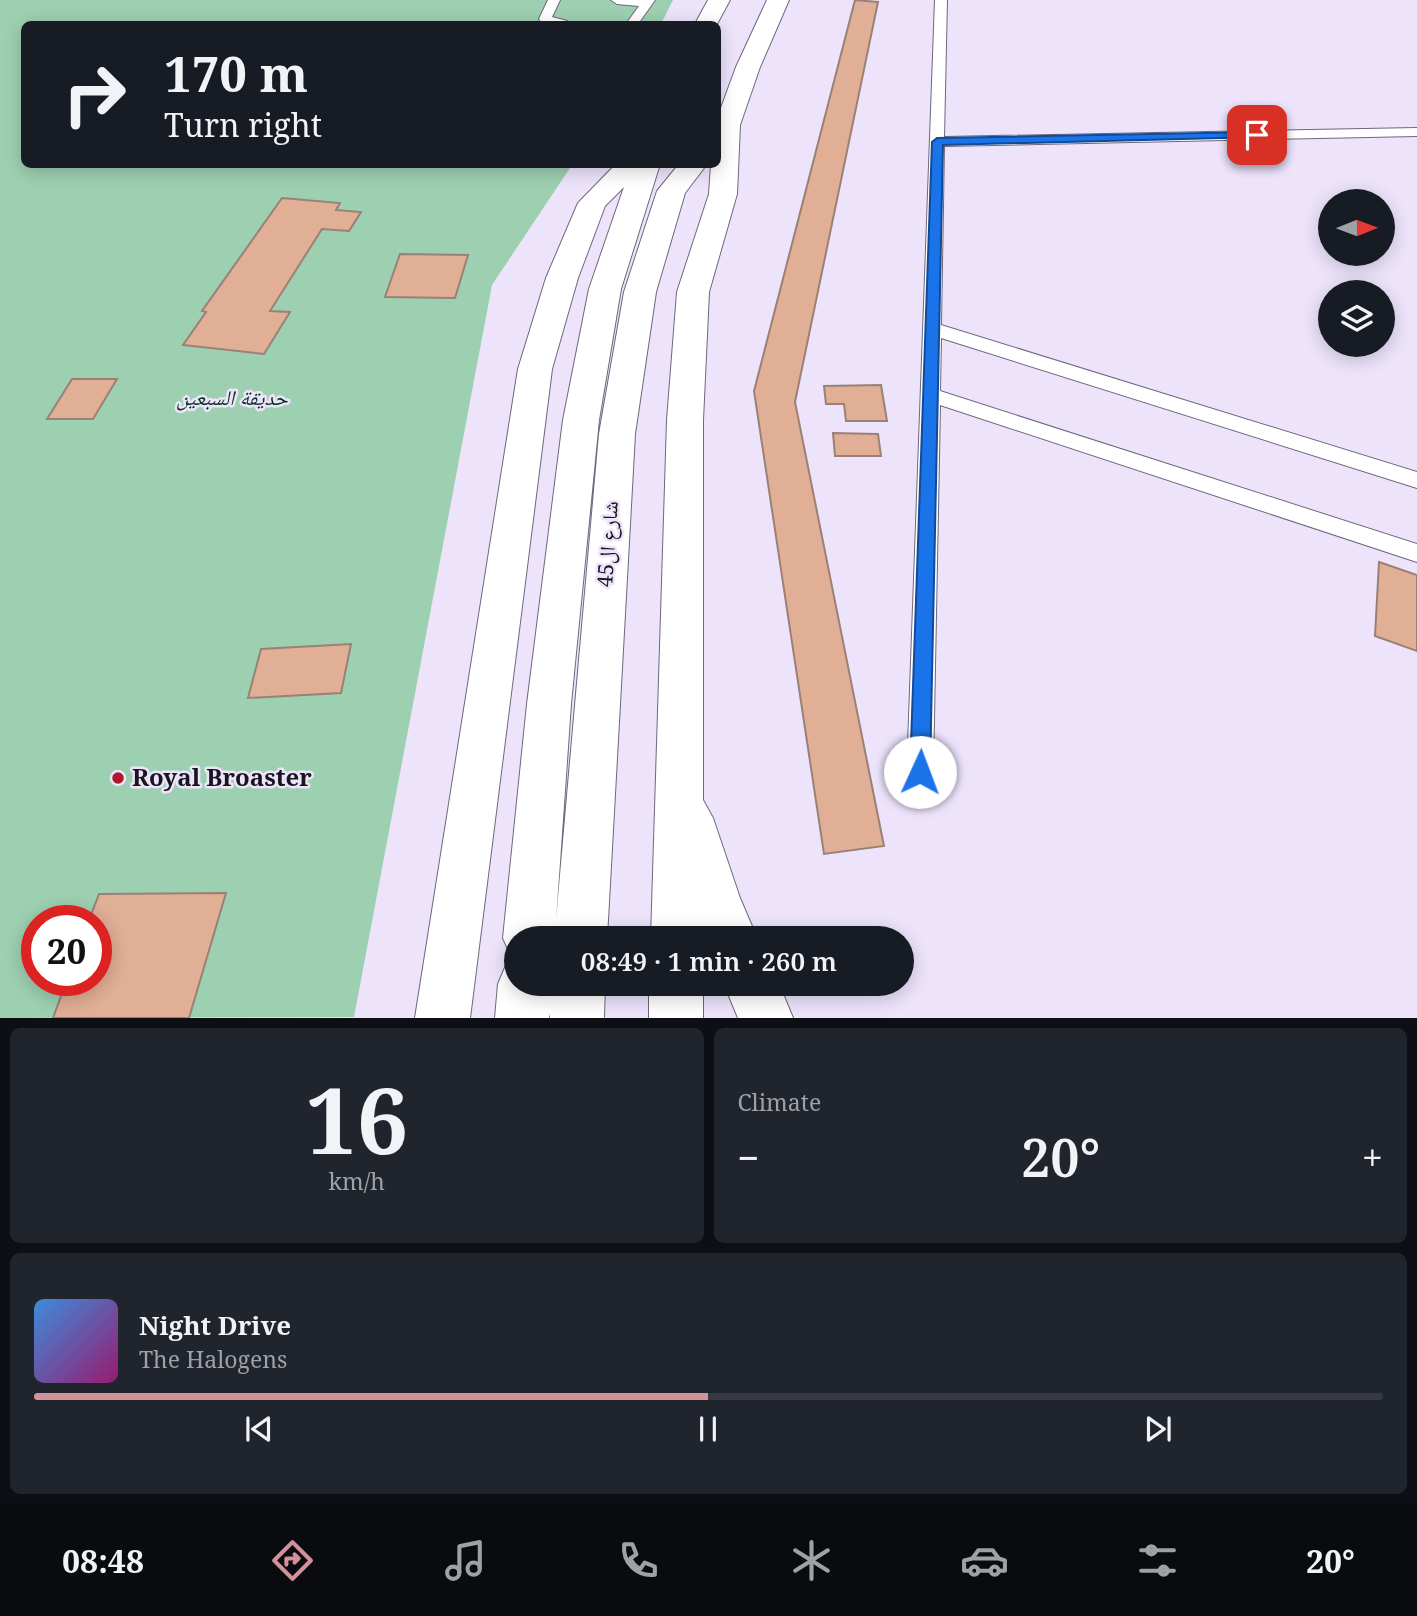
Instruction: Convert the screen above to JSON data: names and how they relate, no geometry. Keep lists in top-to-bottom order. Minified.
{"streets":{"main road":["شارع ال45"]},"parks":["حديقة السبعين"],"places":["Royal Broaster"],"north":"right","page":{"turn":["170 m","Turn right"],"limit":"20","trip":"08:49 · 1 min · 260 m","tile":[["16","km/h"],"Climate"],"heat":["−","20°","+"],"song":["Night Drive","The Halogens"],"tabs":["08:48","20°"]}}
